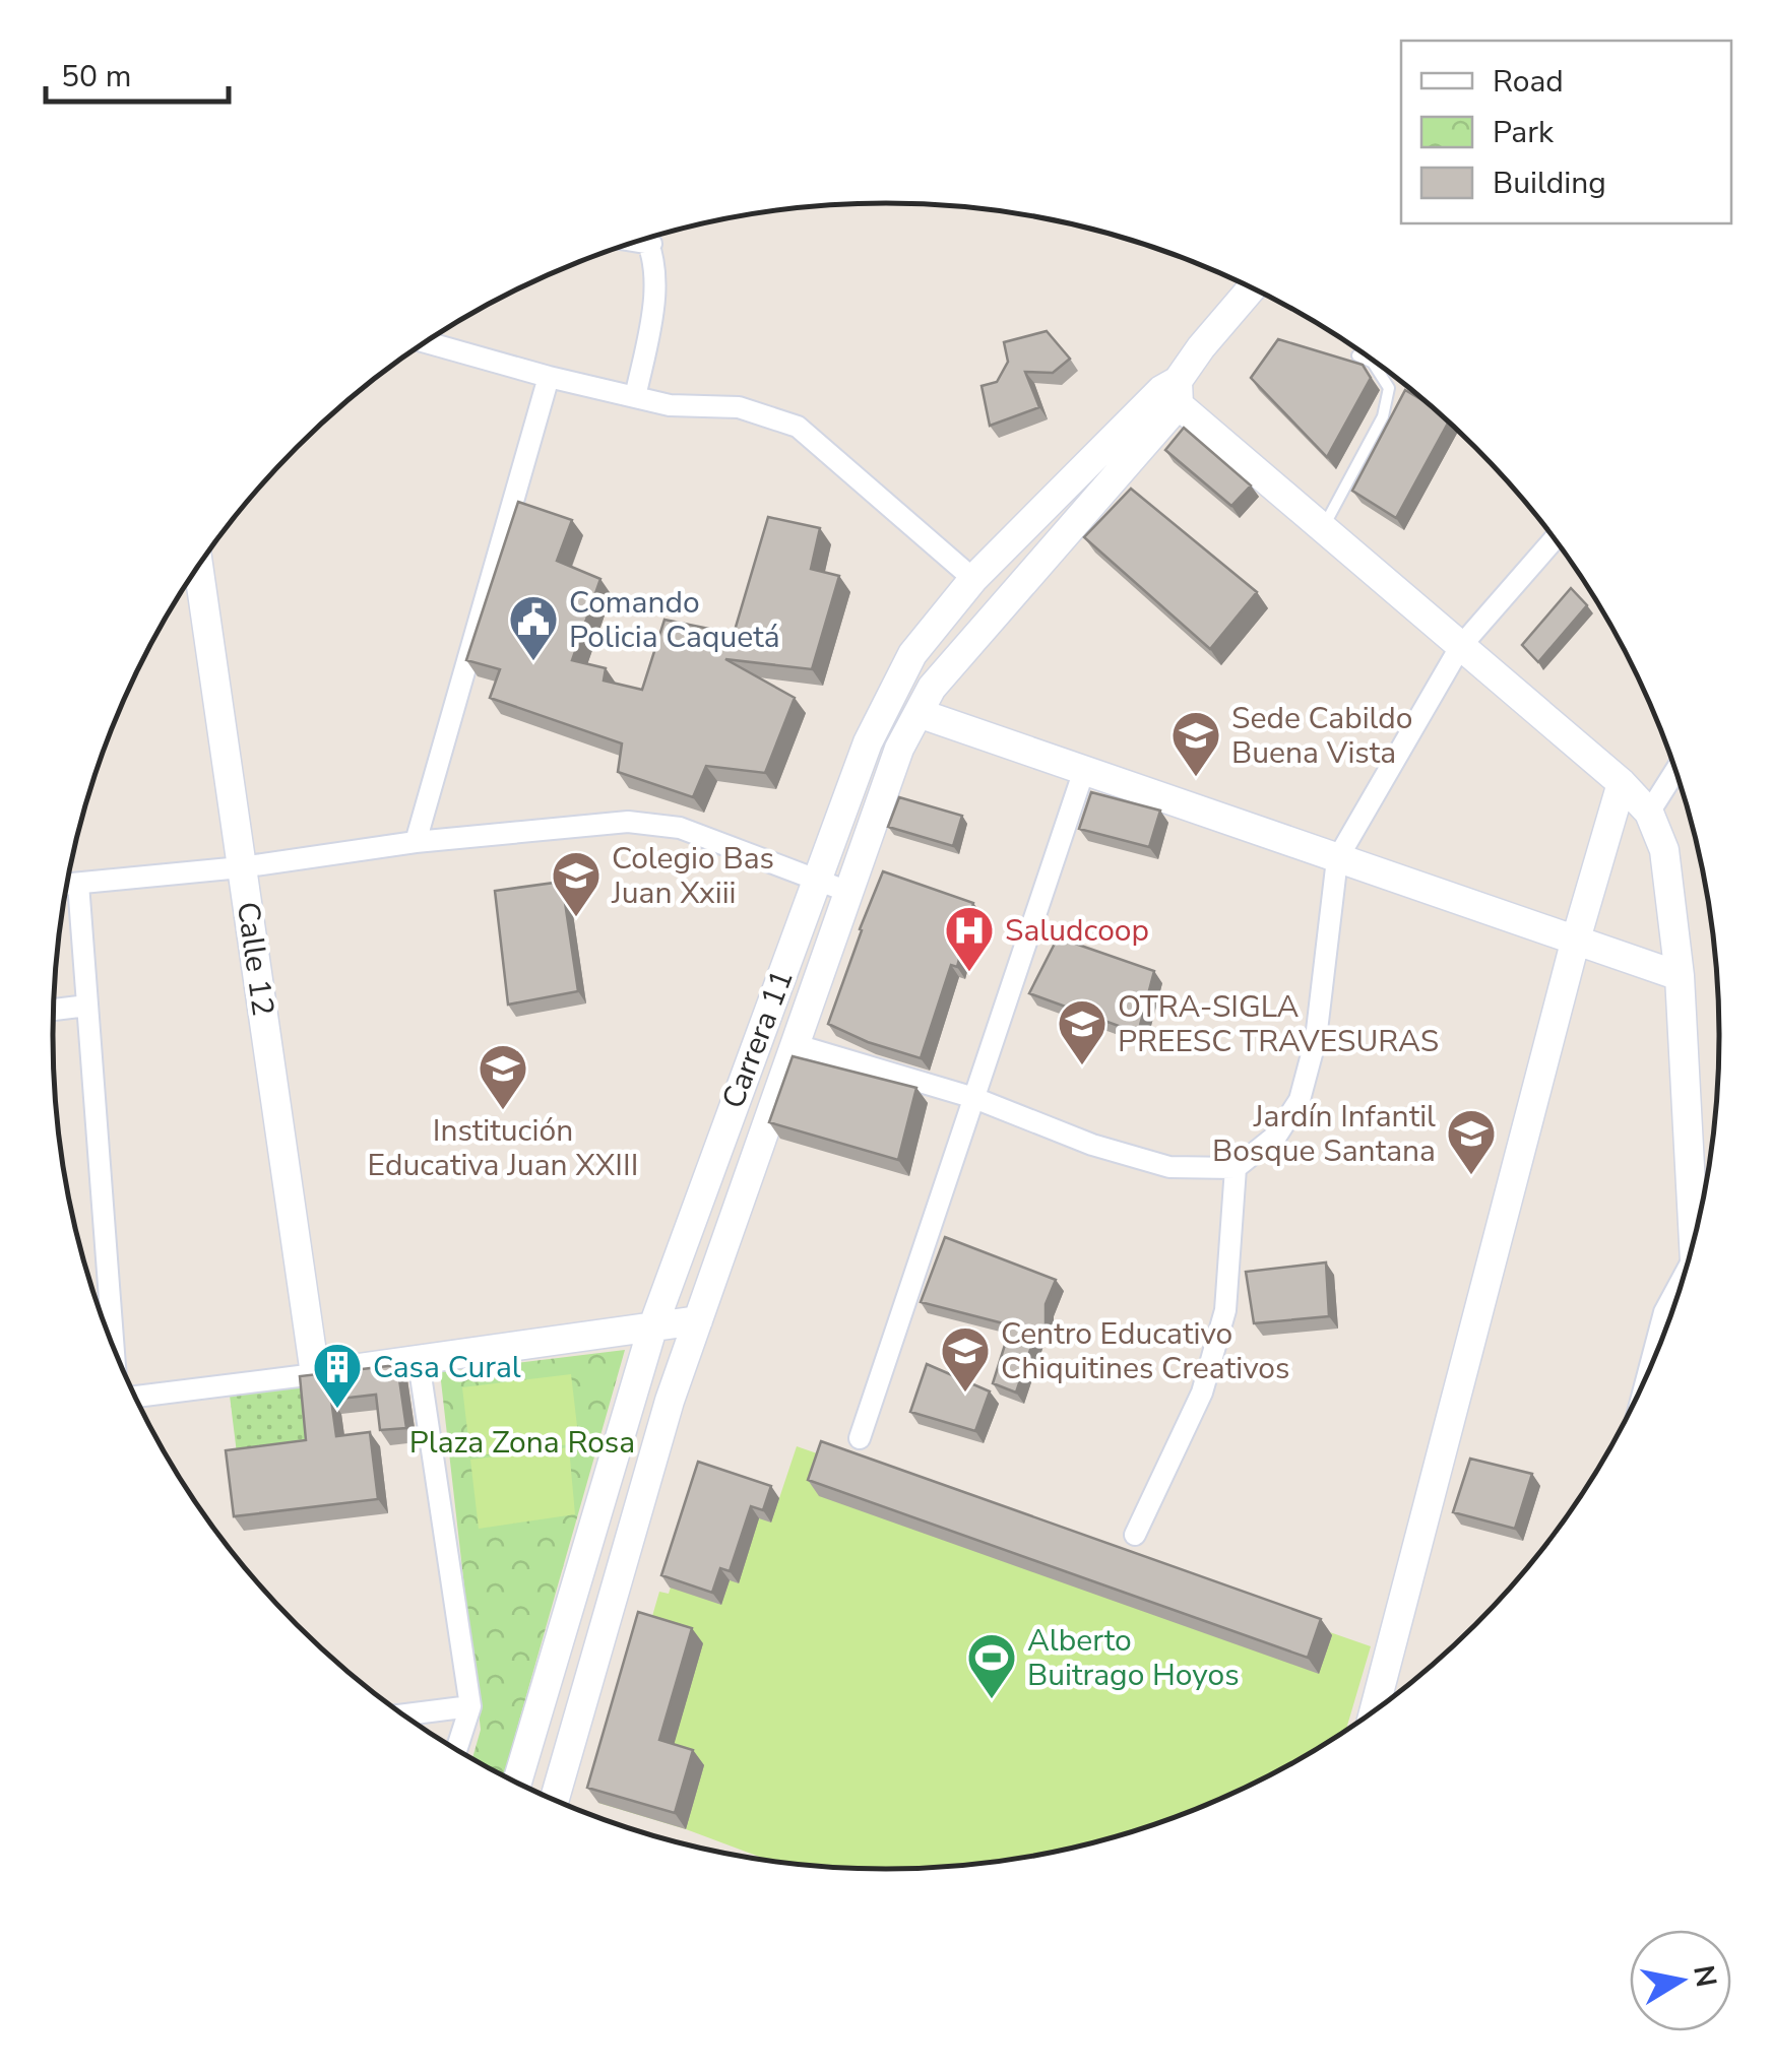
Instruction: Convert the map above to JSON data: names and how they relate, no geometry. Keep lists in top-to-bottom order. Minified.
{"streets":{"street":["Calle 12","Carrera 11"]},"parks":["Plaza Zona Rosa"],"places":{"public building":["Comando Policia Caquetá"],"school or university":["Sede Cabildo Buena Vista","Colegio Bas Juan Xxiii","OTRA-SIGLA PREESC TRAVESURAS","Institución Educativa Juan XXIII","Jardín Infantil Bosque Santana","Centro Educativo Chiquitines Creativos"],"hospital":["Saludcoop"],"building":["Casa Cural"],"sports":["Alberto Buitrago Hoyos"]},"legend":["Road","Park","Building"],"scale_bar":"50 m","north":"right"}
